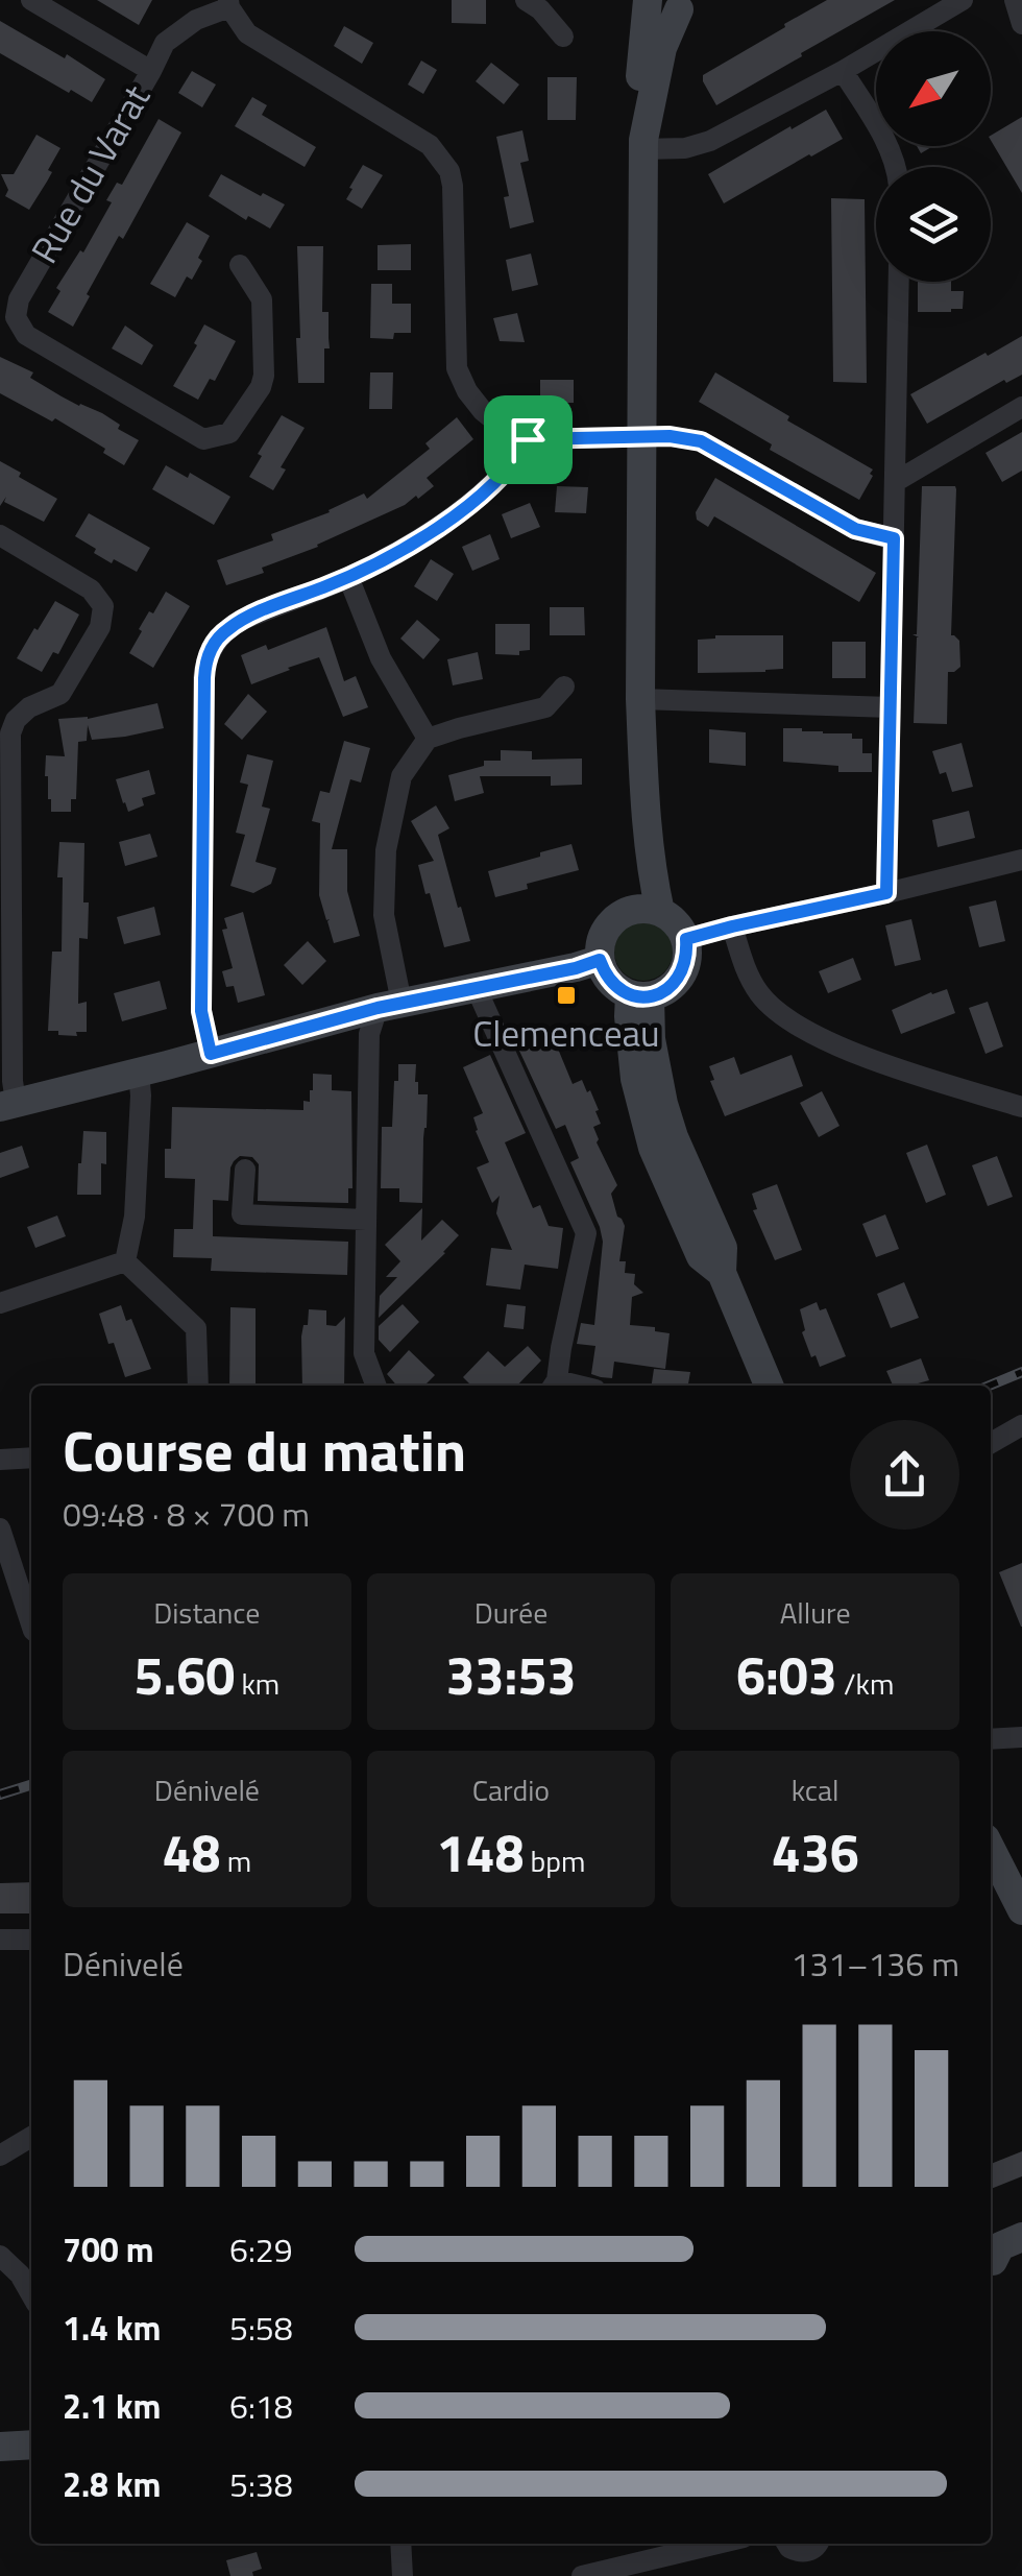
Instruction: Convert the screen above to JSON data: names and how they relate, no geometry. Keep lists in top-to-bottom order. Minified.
{"streets":{"street":["Rue du Varat"]},"places":{"transit":["Clemenceau"]},"north":"bottom left","page":{"heading":["Course du matin","09:48 · 8 × 700 m"],"stats":[["Distance","5.60 km"],["Durée","33:53"],["Allure","6:03 /km"],["Dénivelé","48 m"],["Cardio","148 bpm"],["kcal","436"]],"chart":["Dénivelé","131–136 m"],"list":[{"name":"700 m","note":"6:29"},{"name":"1.4 km","note":"5:58"},{"name":"2.1 km","note":"6:18"},{"name":"2.8 km","note":"5:38"}]}}
